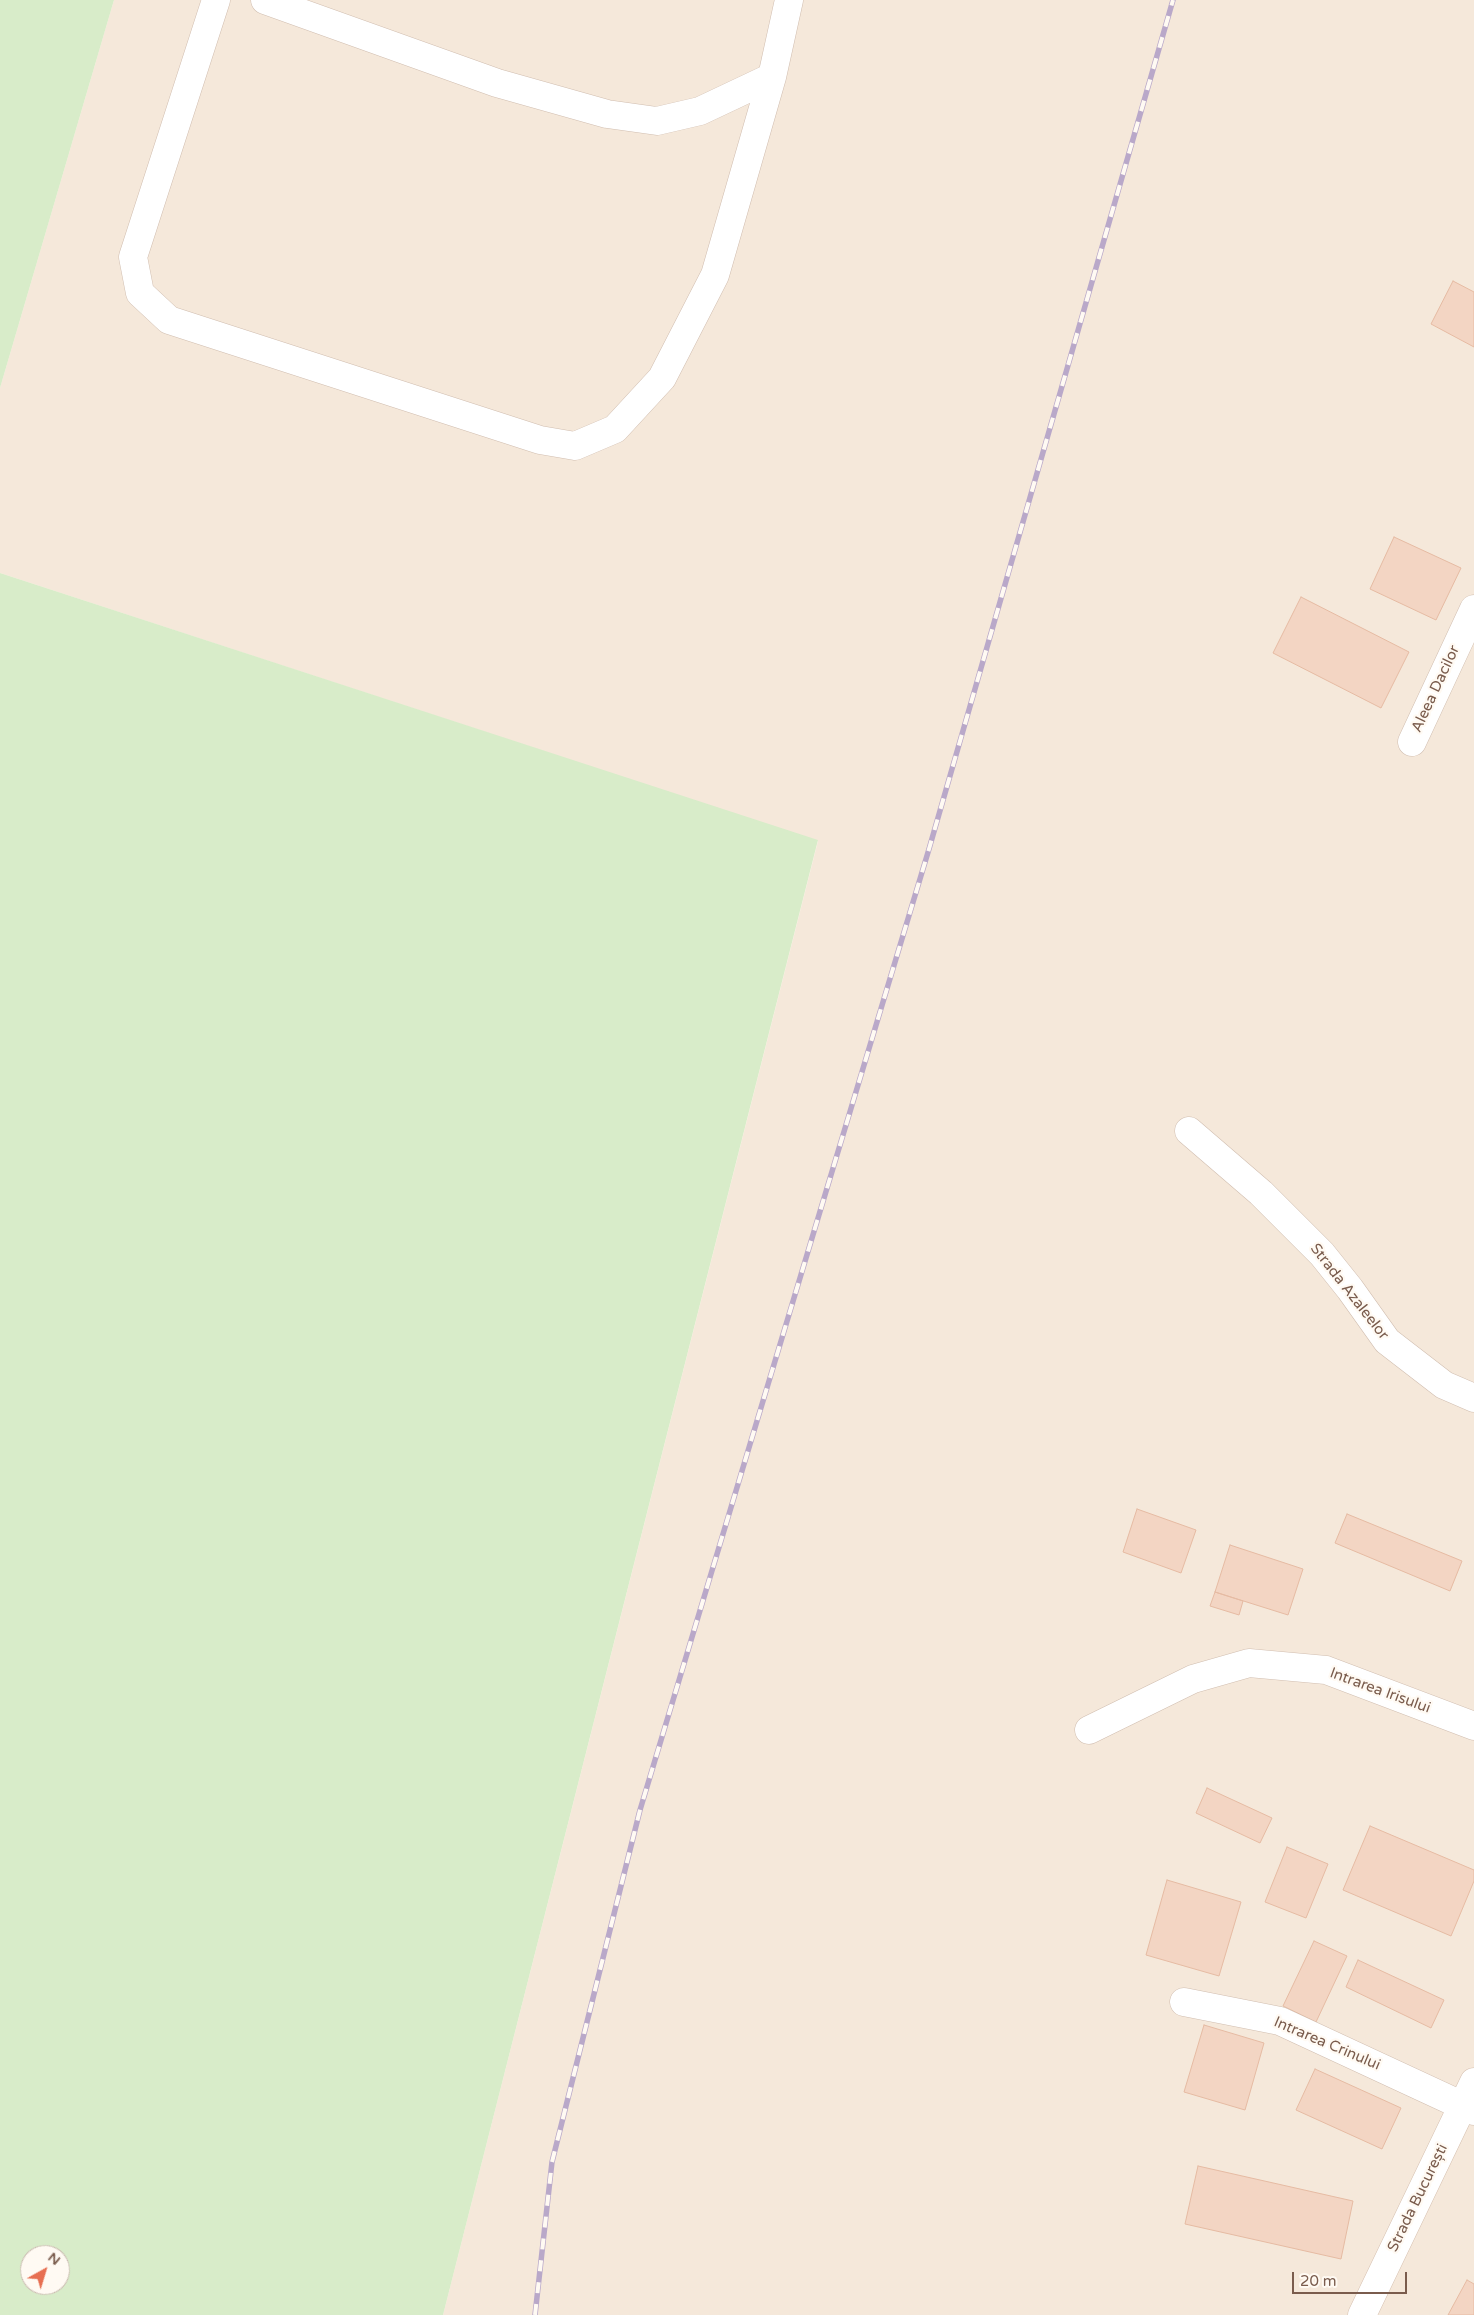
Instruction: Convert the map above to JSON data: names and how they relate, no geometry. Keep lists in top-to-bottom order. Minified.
{"streets":{"street":["Aleea Dacilor","Strada Azaleelor","Intrarea Irisului","Intrarea Crinului","Strada București"]},"crossings":[["Intrarea Crinului","Strada București"]],"scale_bar":"20 m","north":"top right"}
